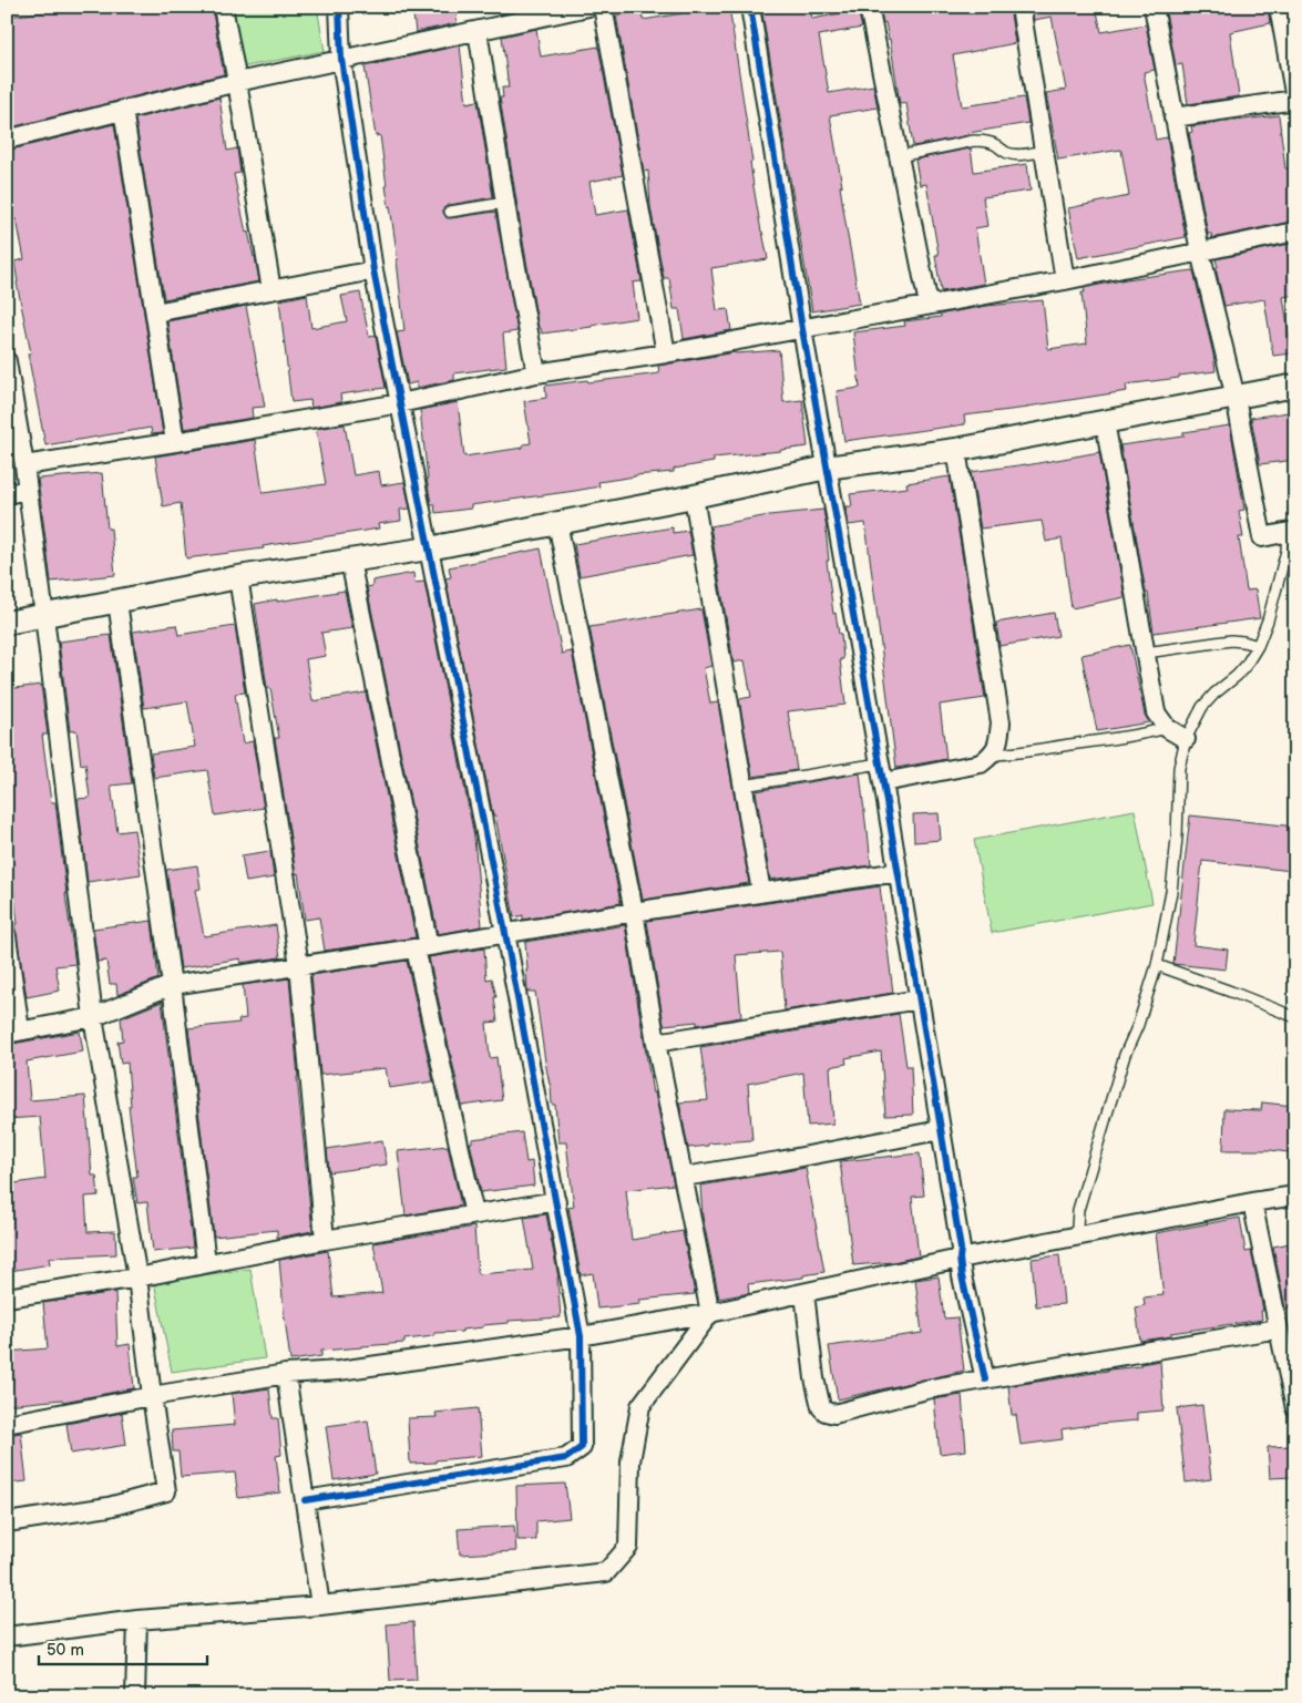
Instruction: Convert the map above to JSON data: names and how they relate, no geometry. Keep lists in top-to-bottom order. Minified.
{"scale_bar":"50 m"}
